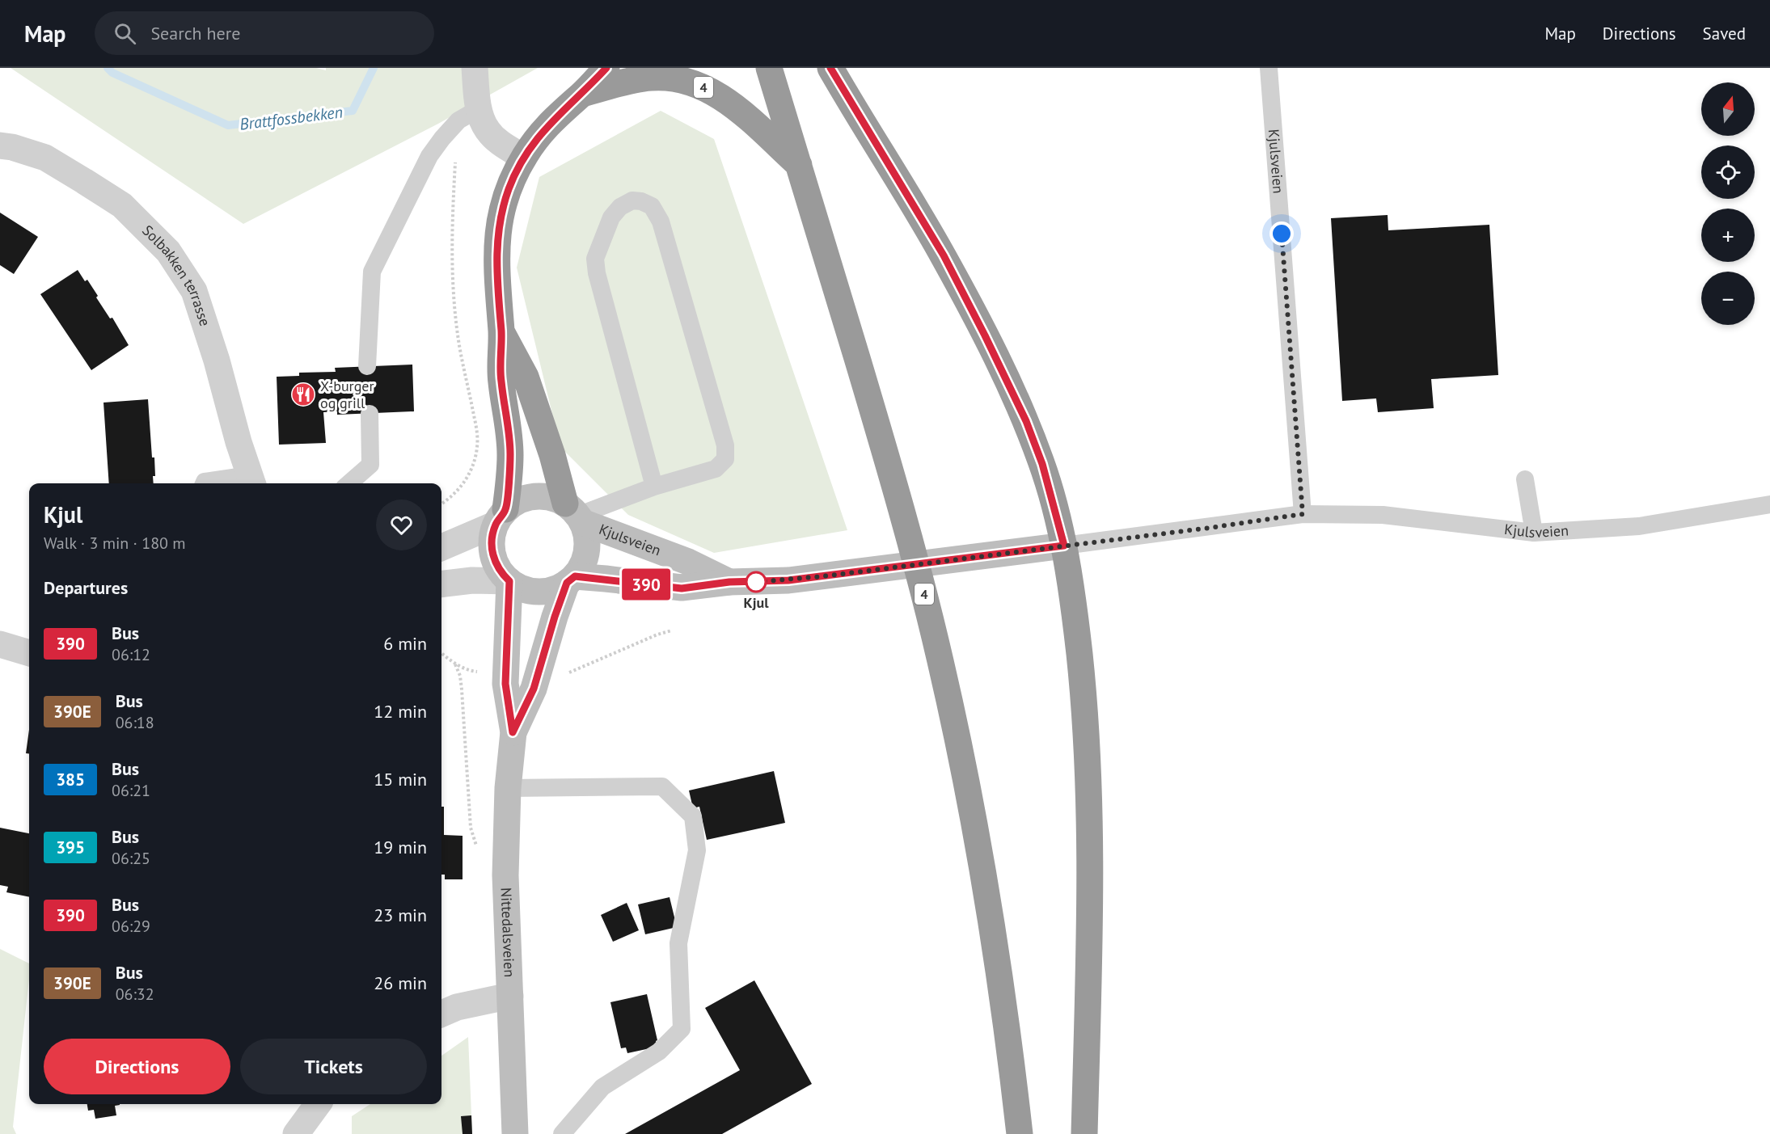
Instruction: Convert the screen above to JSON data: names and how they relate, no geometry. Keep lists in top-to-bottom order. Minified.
{"streets":{"highway":["4"],"main road":["Kjulsveien","Nittedalsveien"],"street":["Solbakken terrasse"]},"crossings":[["4","Kjulsveien"],["4","Nittedalsveien"],["Kjulsveien","Nittedalsveien"]],"water":["Brattfossbekken"],"places":{"restaurant":["X-burger og grill"],"other":["Kjul"]},"lines":["bus line 390"],"north":"top","page":{"header":"Map","search":"Search here","nav":["Map","Directions","Saved"],"on_map":"390","map_buttons":["+","−"],"heading":[["Kjul","Walk · 3 min · 180 m"],"Departures"],"list":[{"mark":"390","name":"Bus","note":"06:12","value":"6 min"},{"mark":"390E","name":"Bus","note":"06:18","value":"12 min"},{"mark":"385","name":"Bus","note":"06:21","value":"15 min"},{"mark":"395","name":"Bus","note":"06:25","value":"19 min"},{"mark":"390","name":"Bus","note":"06:29","value":"23 min"},{"mark":"390E","name":"Bus","note":"06:32","value":"26 min"}],"buttons":["Directions","Tickets"]}}
